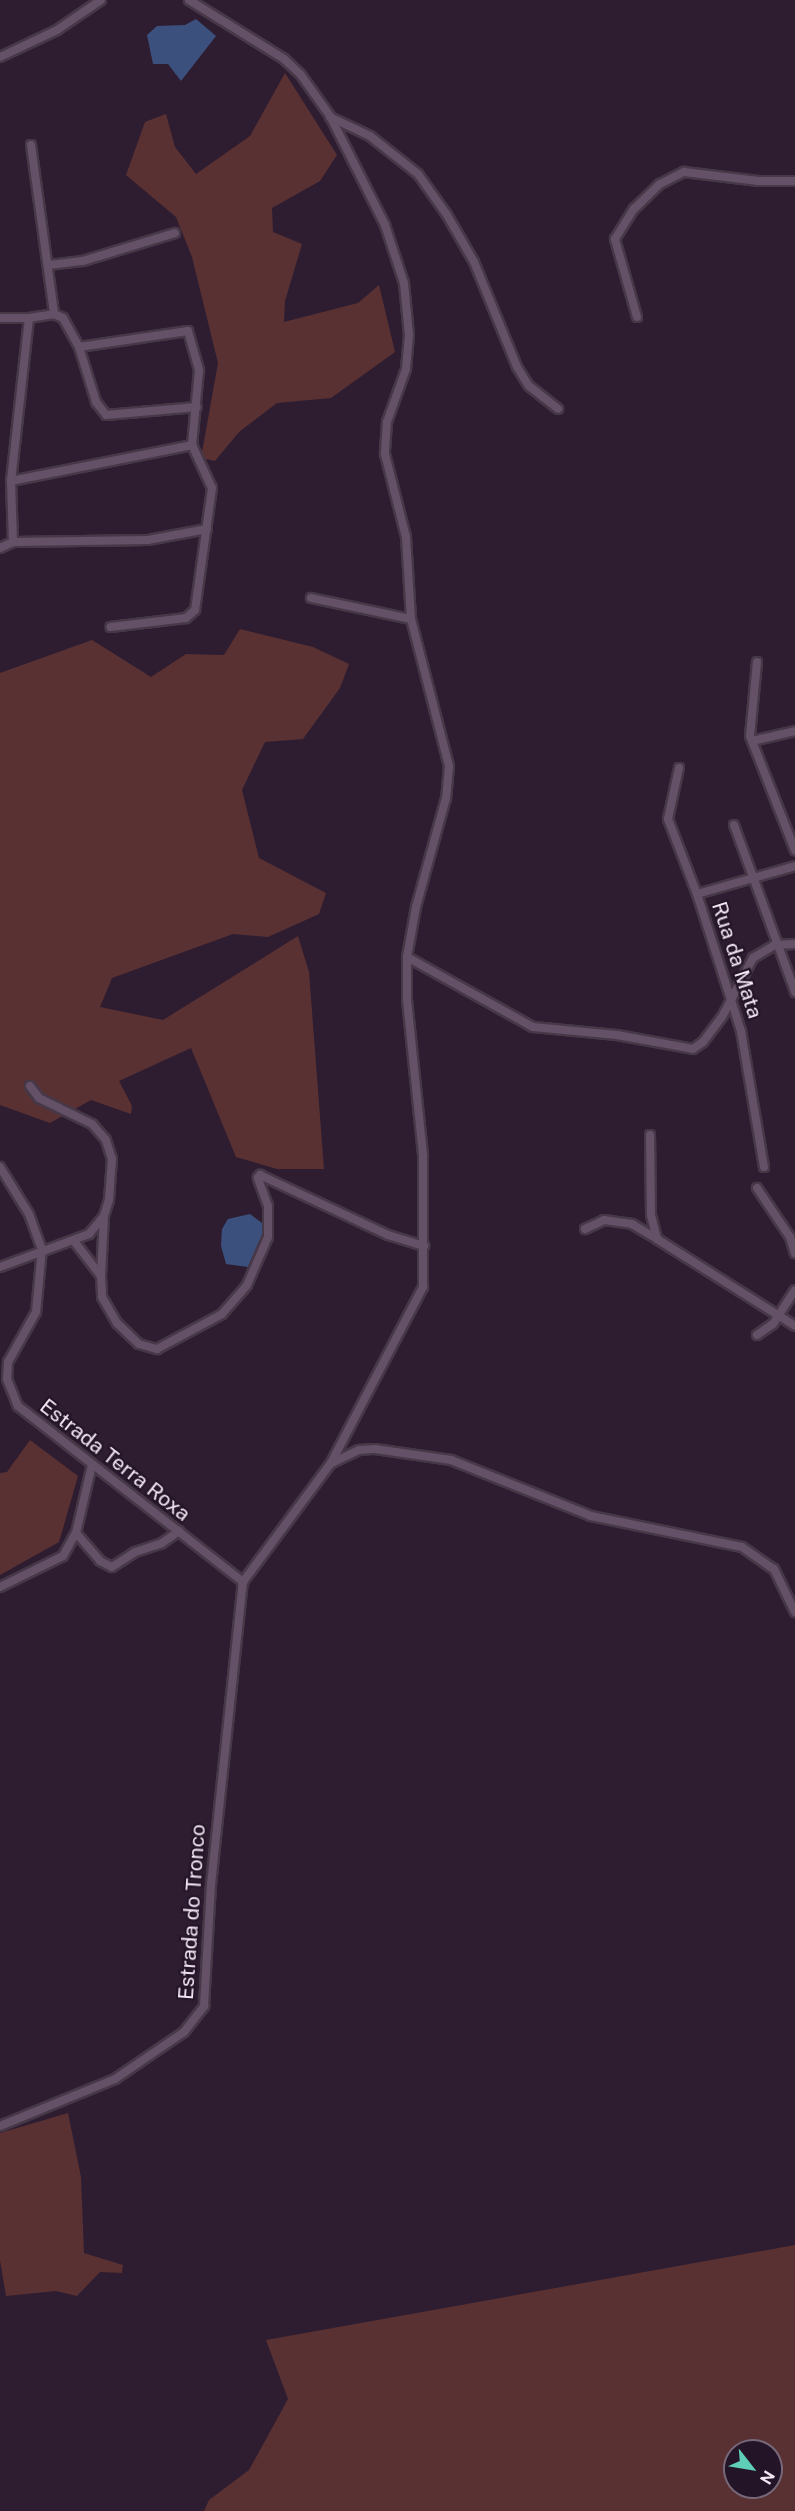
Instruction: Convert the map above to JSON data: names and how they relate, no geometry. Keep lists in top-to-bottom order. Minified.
{"streets":{"street":["Rua da Mata","Estrada Terra Roxa","Estrada do Tronco"]},"crossings":[["Estrada Terra Roxa","Estrada do Tronco"]],"north":"bottom right"}
